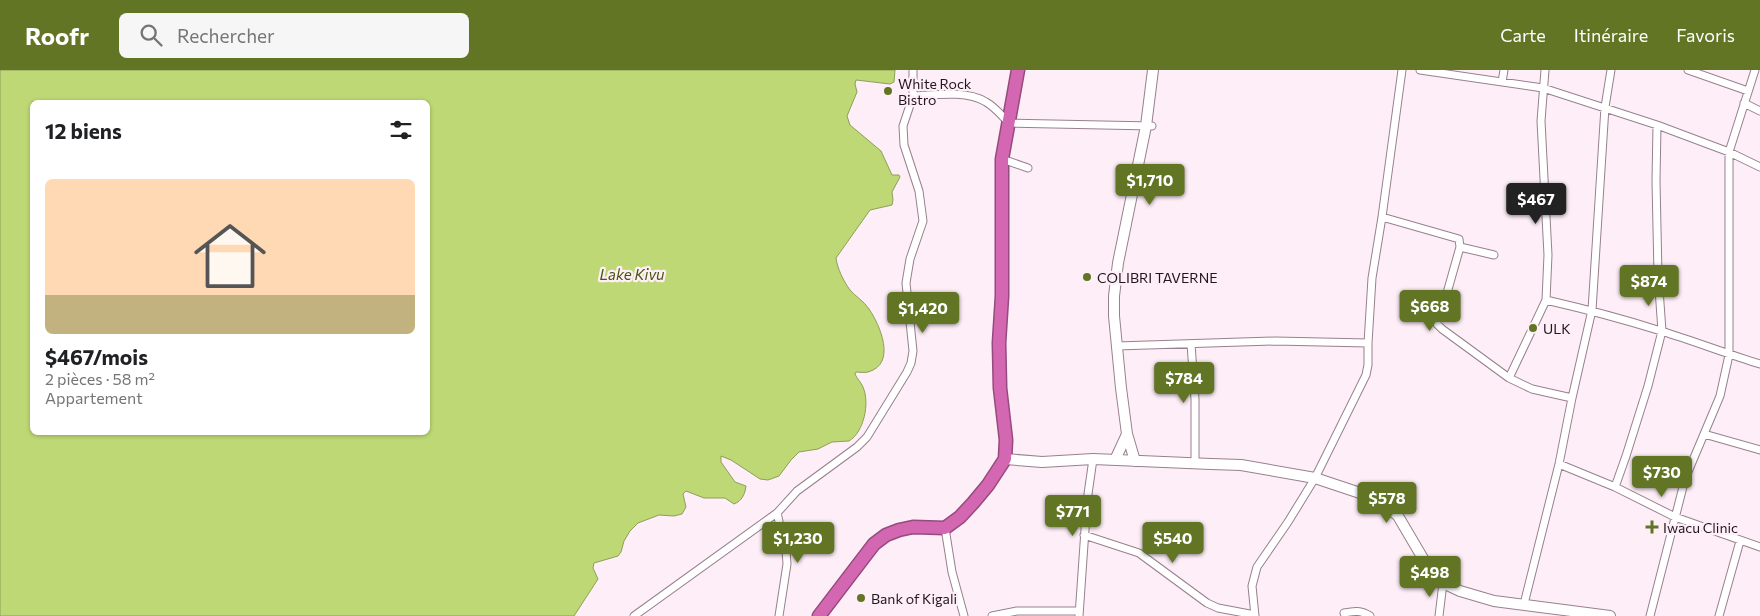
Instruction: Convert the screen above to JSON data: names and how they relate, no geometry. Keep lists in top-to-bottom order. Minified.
{"water":["Lake Kivu"],"places":{"other":["White Rock Bistro","COLIBRI TAVERNE","ULK","Bank of Kigali"],"health":["Iwacu Clinic"]},"page":{"header":"Roofr","search":"Rechercher","nav":["Carte","Itinéraire","Favoris"],"heading":"12 biens","list":[{"name":"$467/mois","note":"2 pièces · 58 m² · Appartement"}],"price":["$1,710","$467","$874","$668","$1,420","$784","$730","$578","$771","$1,230","$540","$498"]}}
